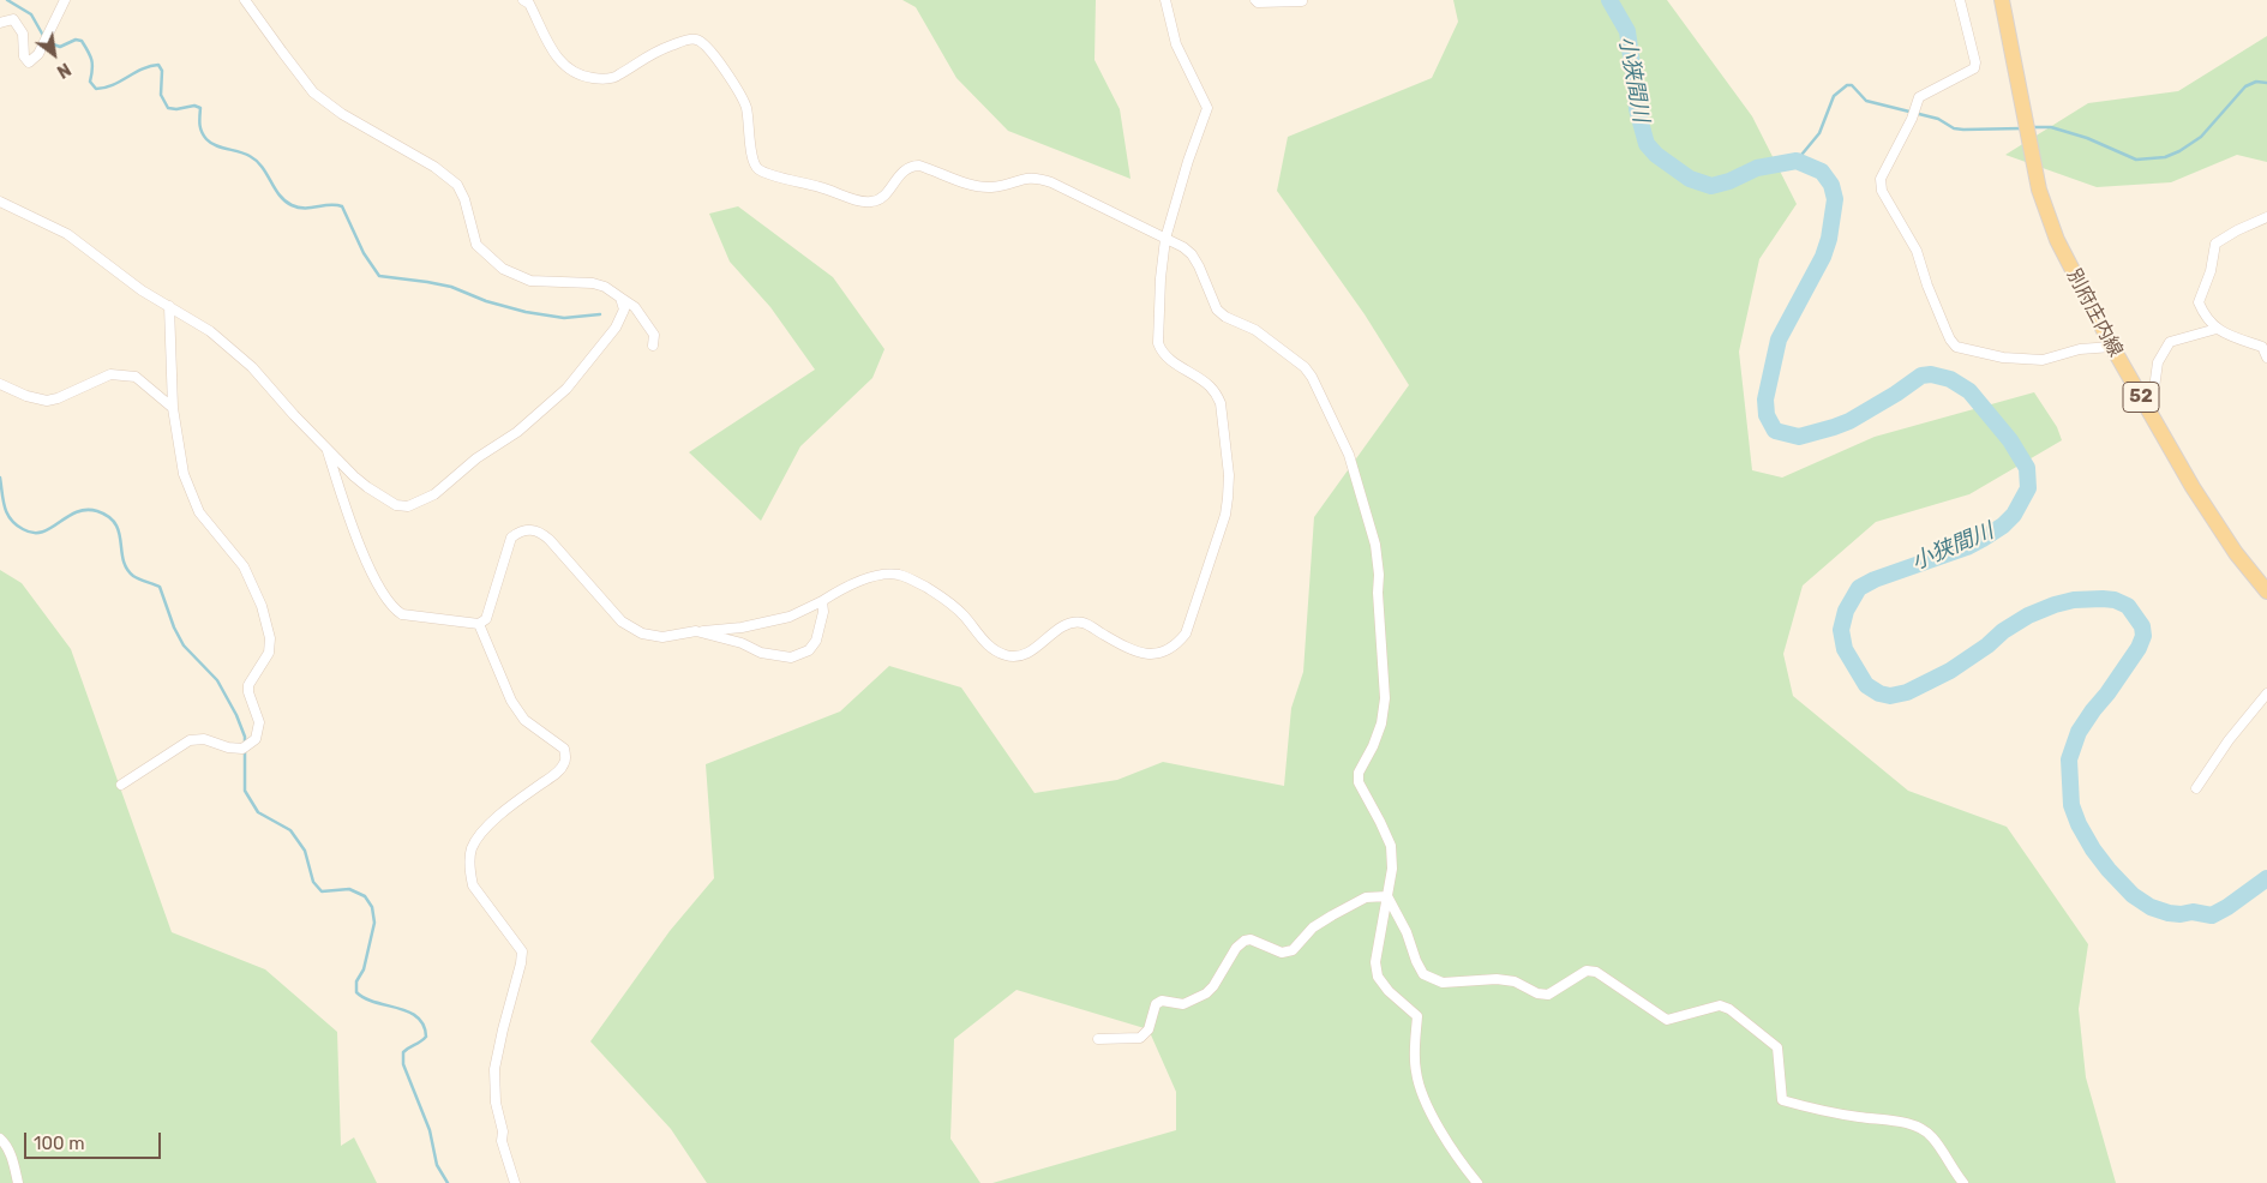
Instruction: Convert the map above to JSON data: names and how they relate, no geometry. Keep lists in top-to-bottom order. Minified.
{"streets":{"main road":["別府庄内線","52"]},"water":["小狭間川"],"scale_bar":"100 m","north":"bottom right"}
